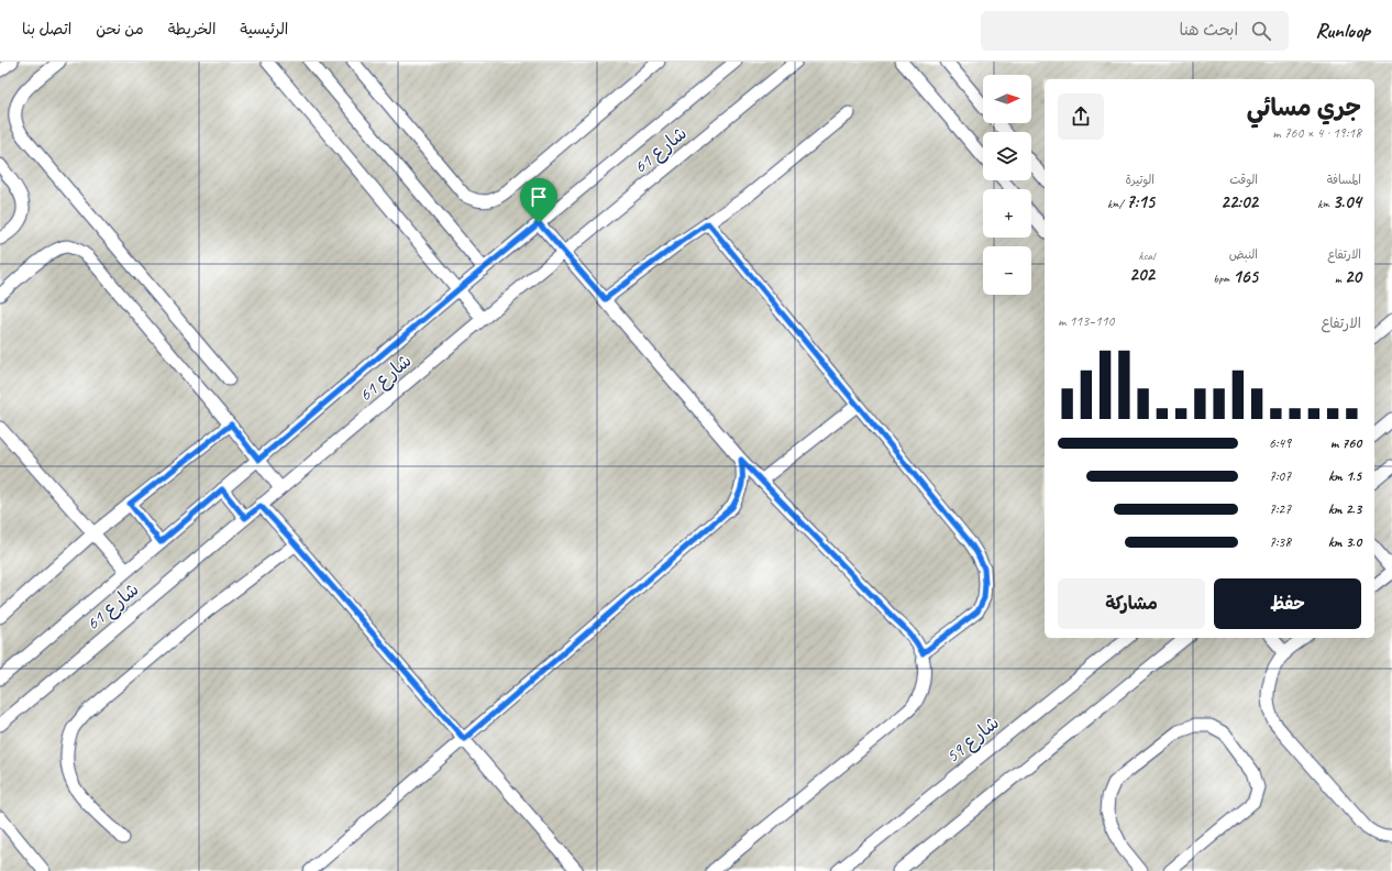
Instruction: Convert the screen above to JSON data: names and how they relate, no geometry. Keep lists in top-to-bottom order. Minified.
{"streets":{"lane":["شارع 61","شارع 59"]},"north":"right","page":{"header":"Runloop","search":"ابحث هنا","nav":["الرئيسية","الخريطة","من نحن","اتصل بنا"],"map_buttons":["+","−"],"heading":["جري مسائي","19:18 · 4 × 760 m"],"stats":[["المسافة","3.04 km"],["الوقت","22:02"],["الوتيرة","7:15 /km"],["الارتفاع","20 m"],["النبض","165 bpm"],["kcal","202"]],"chart":["الارتفاع","110–113 m"],"list":[{"name":"760 m","note":"6:49"},{"name":"1.5 km","note":"7:07"},{"name":"2.3 km","note":"7:27"},{"name":"3.0 km","note":"7:38"}],"buttons":["حفظ","مشاركة"]}}
